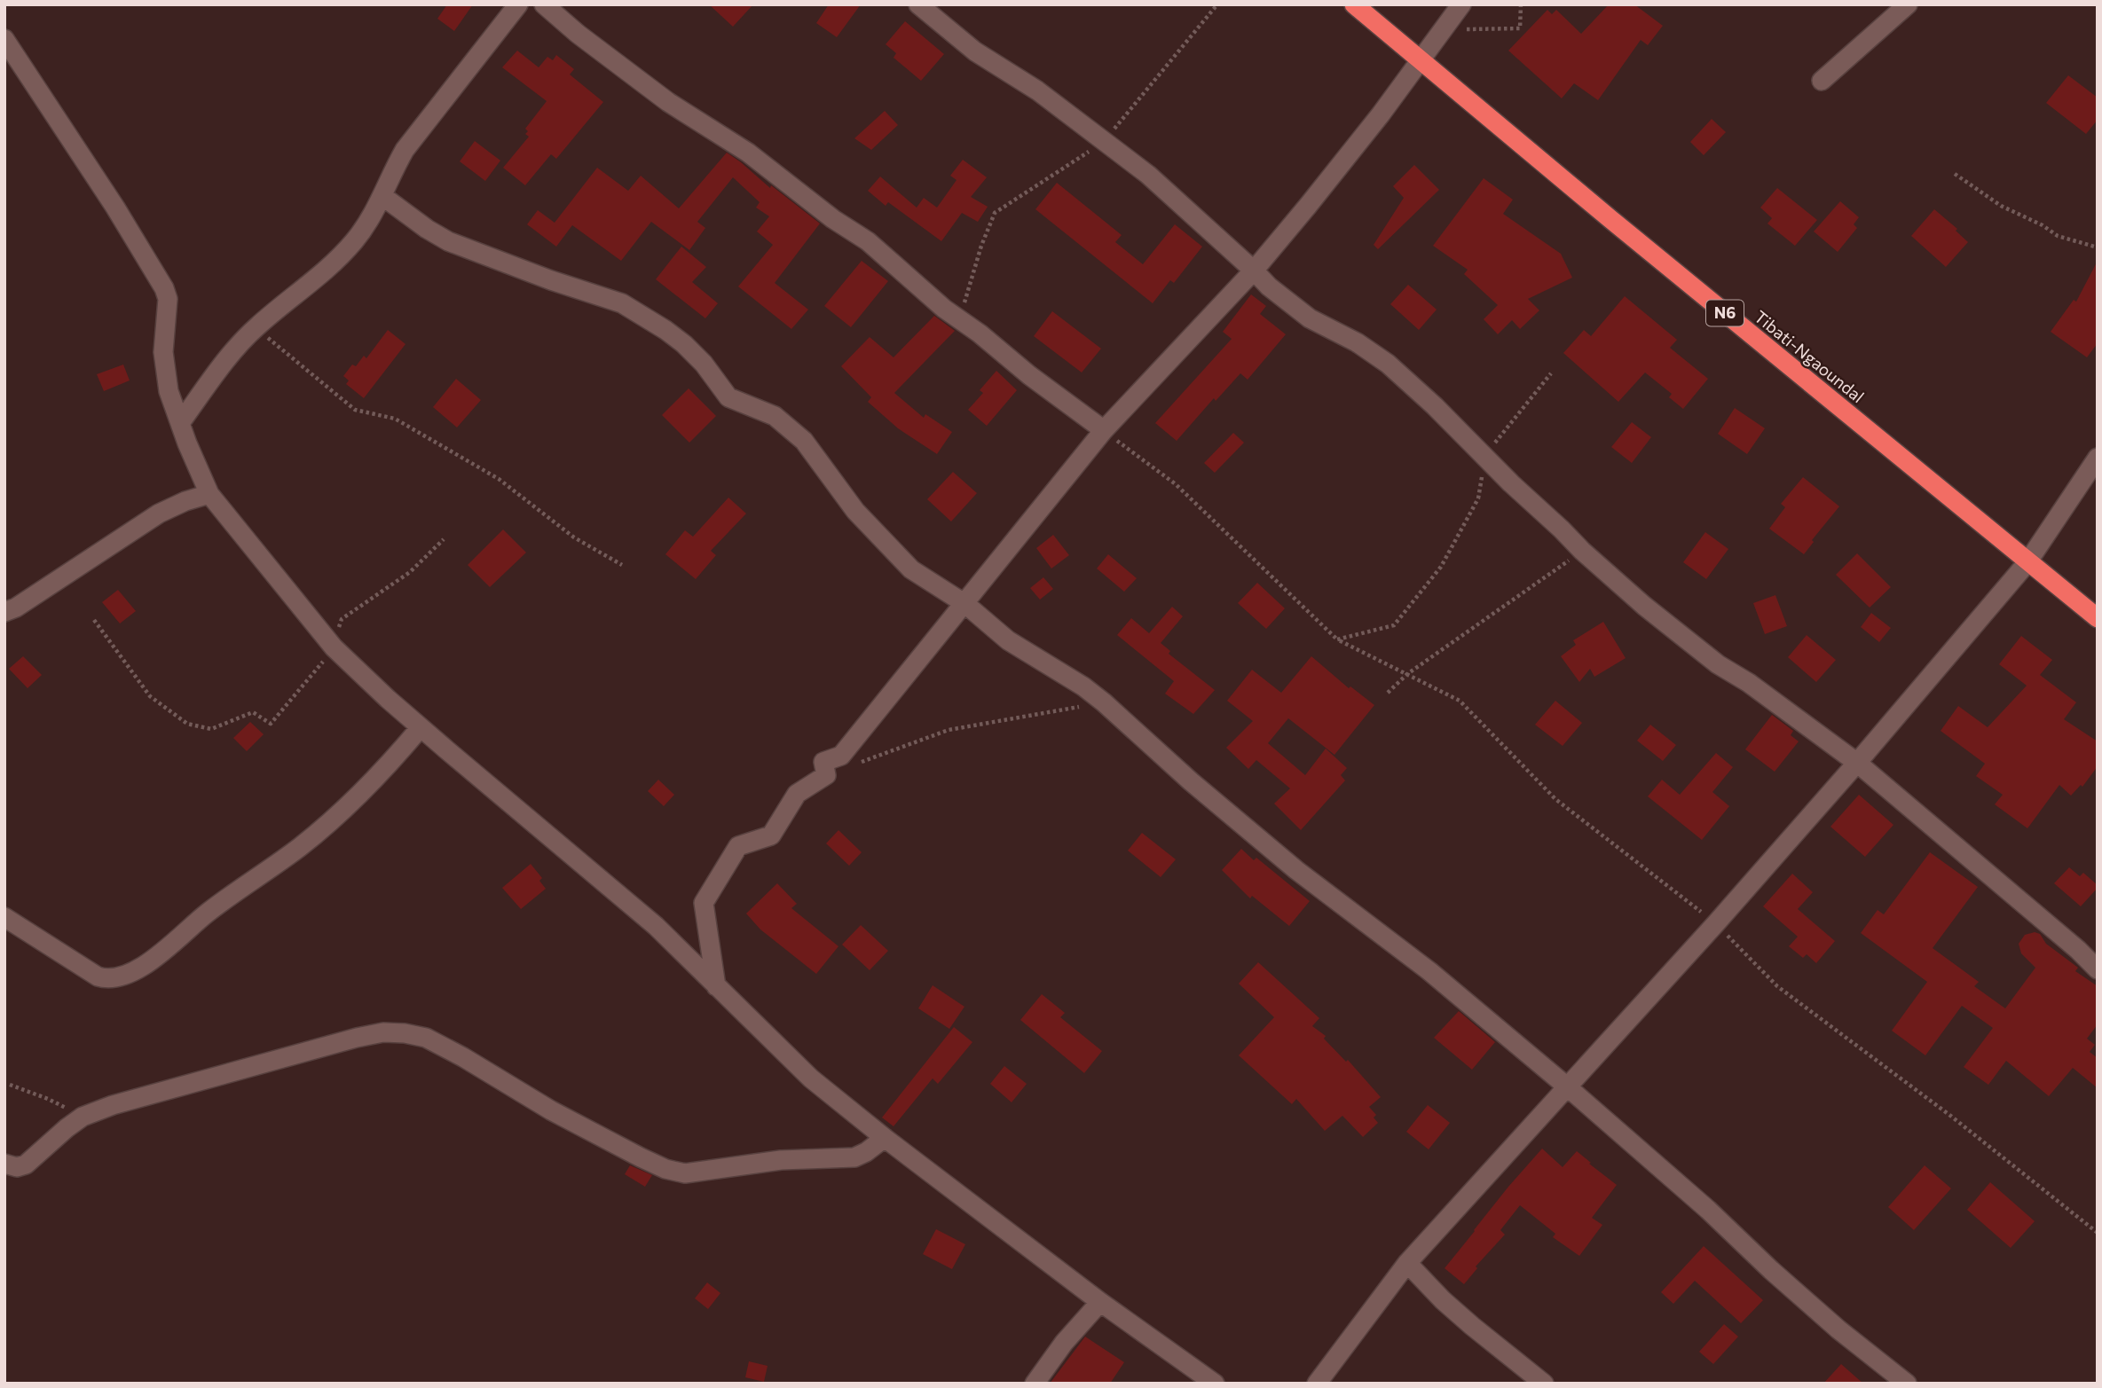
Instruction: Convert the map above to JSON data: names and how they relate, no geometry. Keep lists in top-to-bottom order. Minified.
{"streets":{"highway":["N6","Tibati-Ngaoundal"]}}
